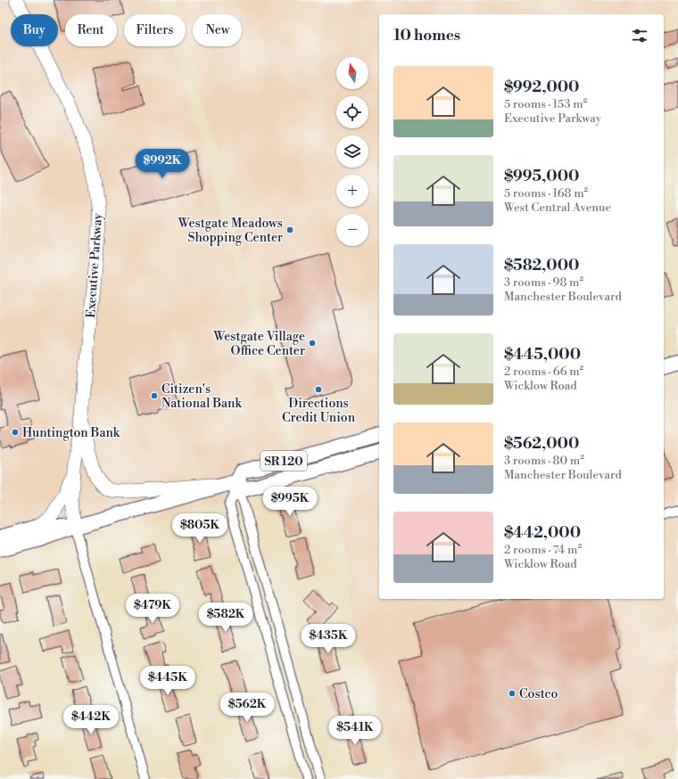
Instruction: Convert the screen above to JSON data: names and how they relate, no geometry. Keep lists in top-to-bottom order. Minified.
{"streets":{"main road":["SR 120"],"street":["Executive Parkway"]},"crossings":[["Executive Parkway","SR 120"]],"places":["Westgate Meadows Shopping Center","Westgate Village Office Center","Directions Credit Union","Citizen's National Bank","Huntington Bank","Costco"],"north":"top","page":{"chip":["Buy","Rent","Filters","New"],"heading":"10 homes","map_buttons":["+","−"],"list":[{"name":"$992,000","note":"5 rooms · 153 m² · Executive Parkway"},{"name":"$995,000","note":"5 rooms · 168 m² · West Central Avenue"},{"name":"$582,000","note":"3 rooms · 98 m² · Manchester Boulevard"},{"name":"$445,000","note":"2 rooms · 66 m² · Wicklow Road"},{"name":"$562,000","note":"3 rooms · 80 m² · Manchester Boulevard"},{"name":"$442,000","note":"2 rooms · 74 m² · Wicklow Road"}],"price":["$992K","$995K","$805K","$479K","$582K","$435K","$445K","$562K","$442K","$541K"]}}
